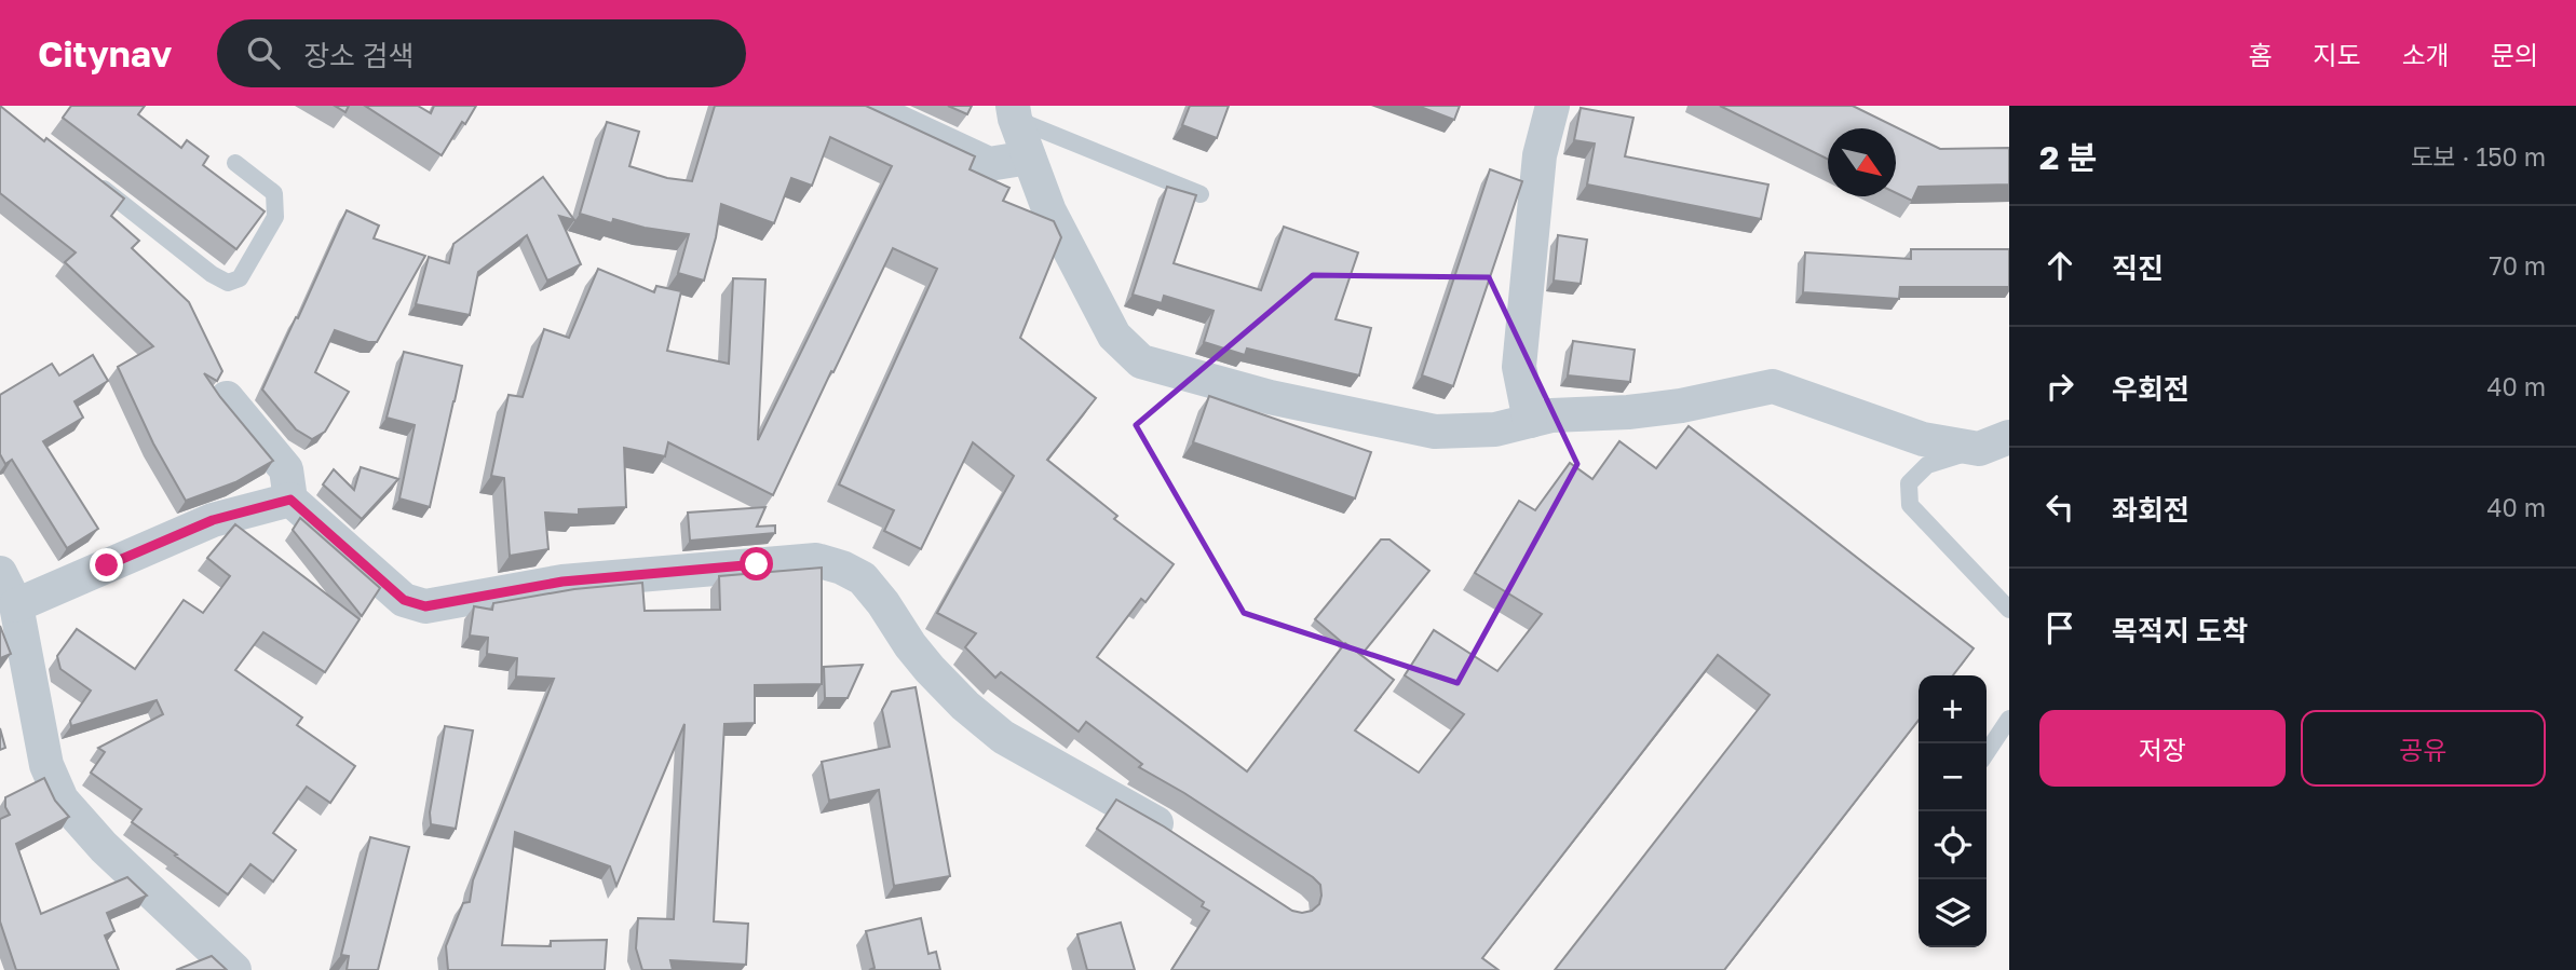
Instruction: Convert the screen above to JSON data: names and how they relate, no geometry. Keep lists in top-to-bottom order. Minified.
{"north":"bottom right","page":{"header":"Citynav","search":"장소 검색","nav":["홈","지도","소개","문의"],"heading":["2 분","도보 · 150 m"],"list":[["직진","70 m"],["우회전","40 m"],["좌회전","40 m"],"목적지 도착"],"map_buttons":["+","−"],"buttons":["저장","공유"]}}
